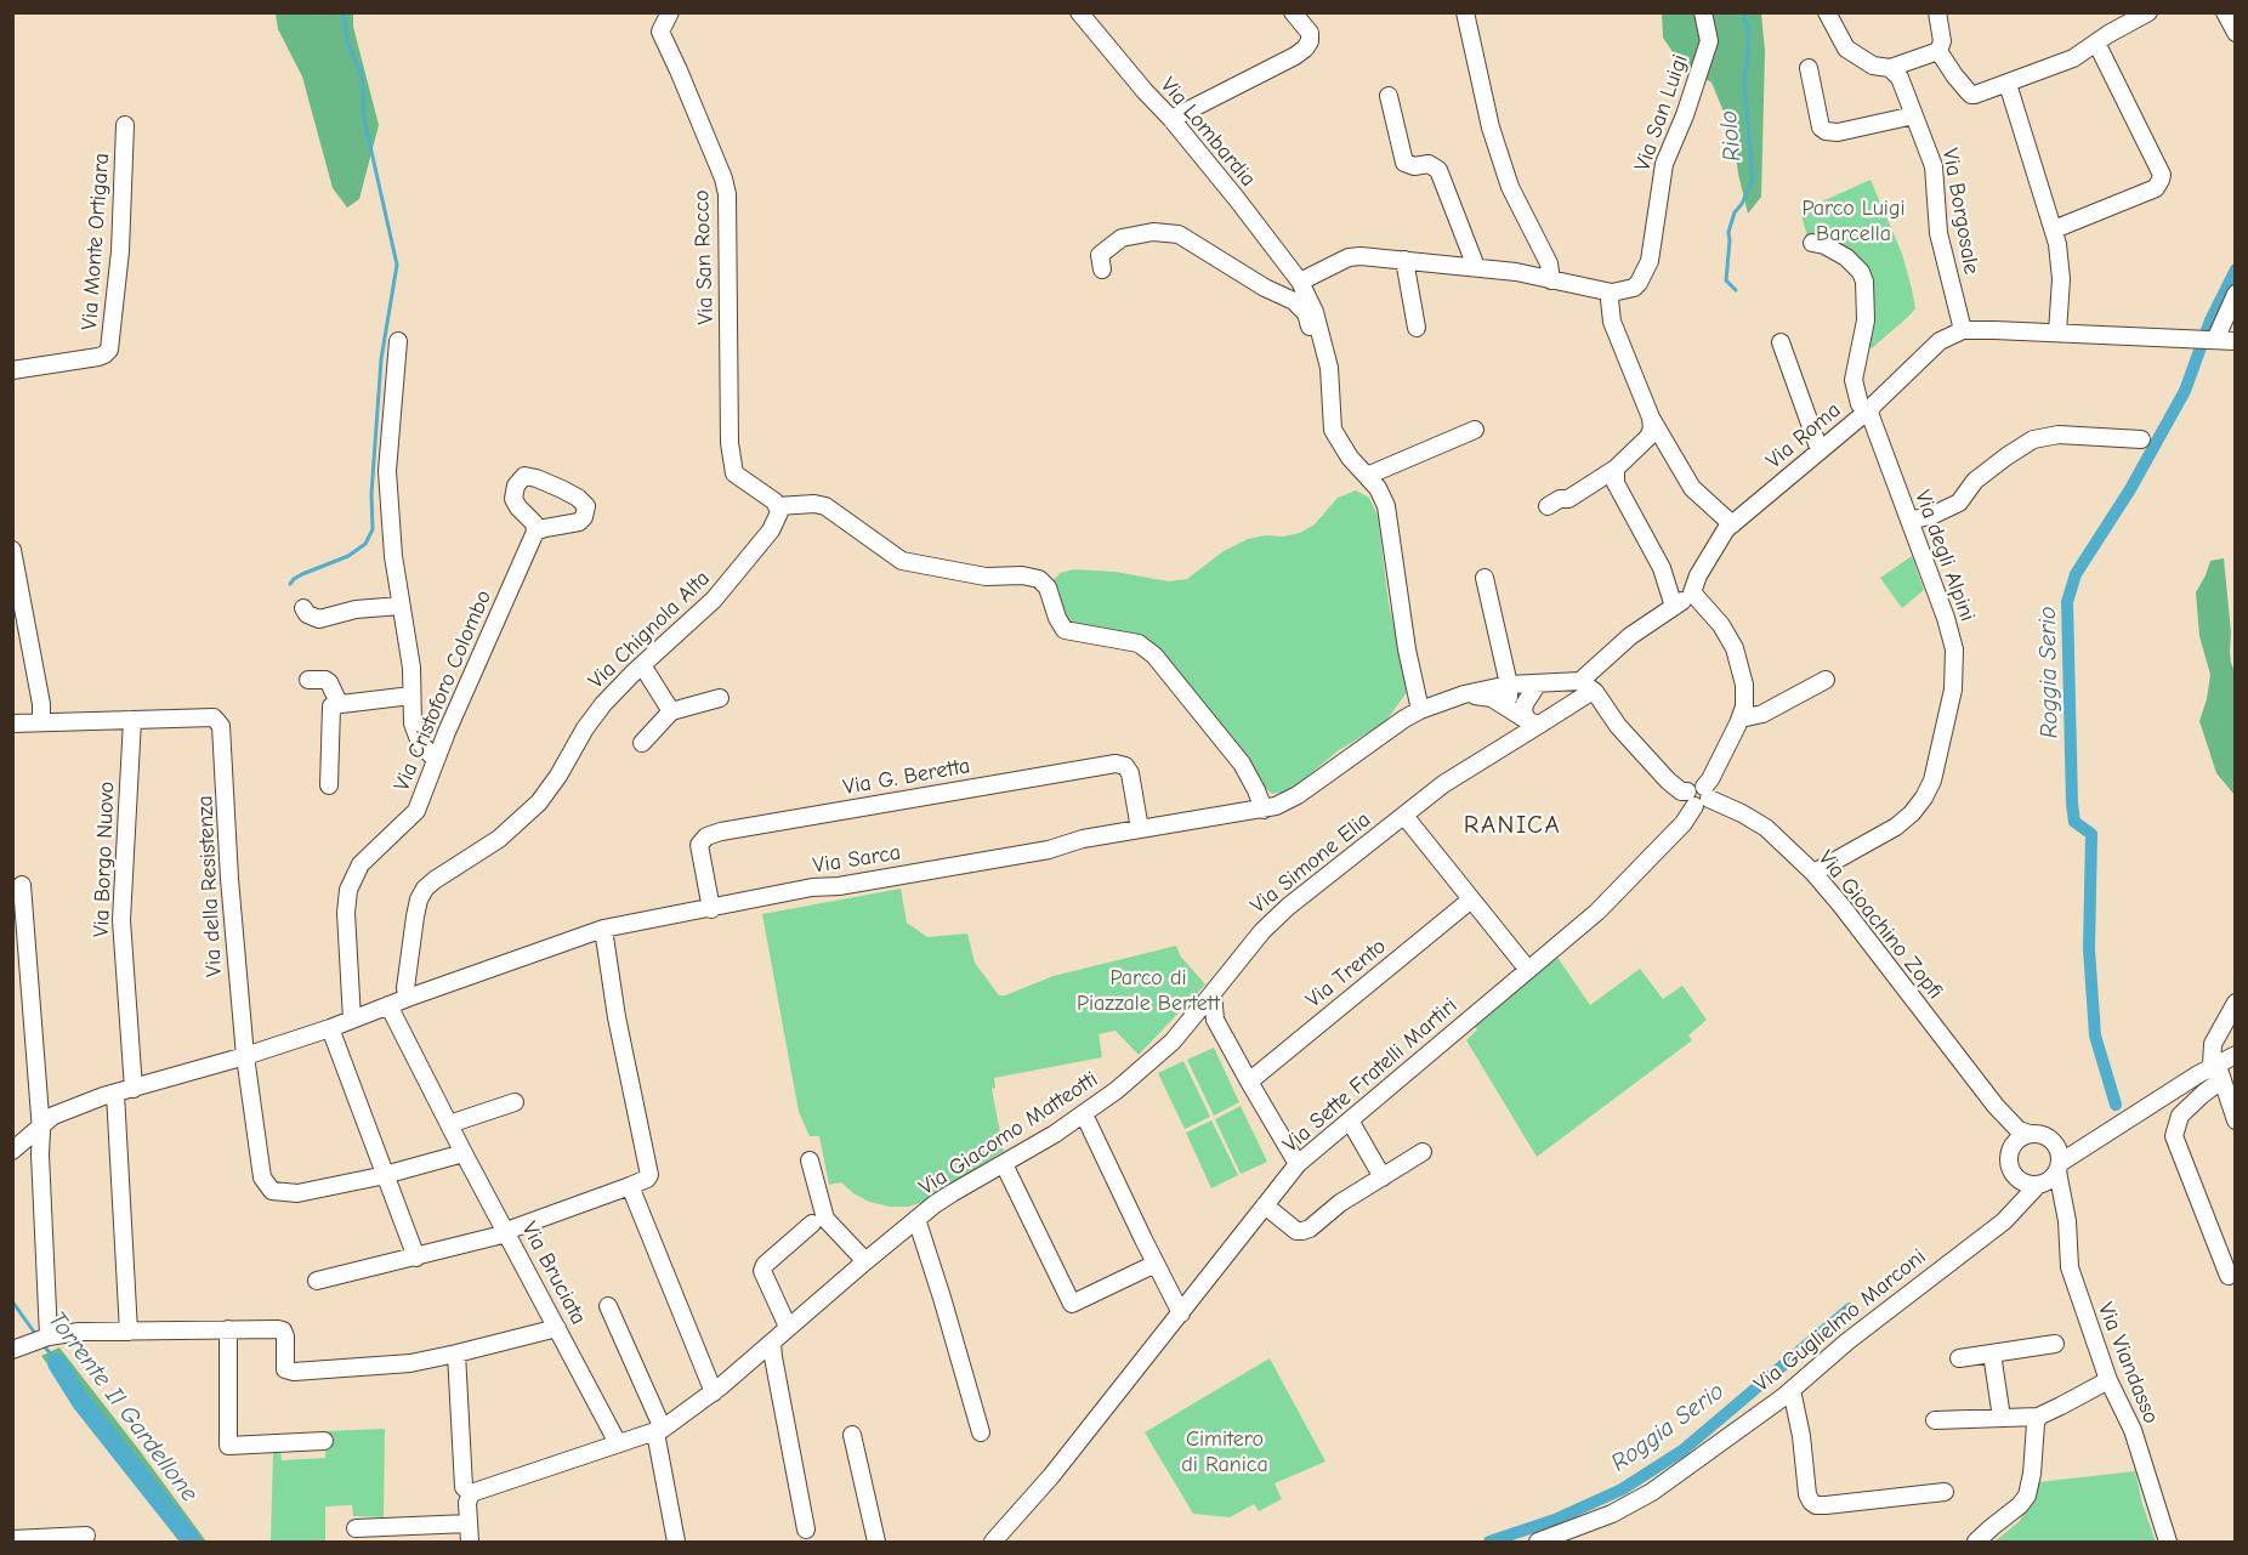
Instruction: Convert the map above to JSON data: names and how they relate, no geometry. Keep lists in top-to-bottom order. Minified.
{"streets":{"street":["Via San Luigi","Via Lombardia","Via Borgosale","Via Monte Ortigara","Via San Rocco","Via Roma","Via degli Alpini","Via Chignola Alta","Via Cristoforo Colombo","Via G. Beretta","Via Borgo Nuovo","Via Sarca","Via Simone Elia","Via della Resistenza","Via Gioachino Zopfi","Via Trento","Via Sette Fratelli Martiri","Via Giacomo Matteotti","Via Bruciata","Via Guglielmo Marconi","Via Viandasso"]},"crossings":[["Via Borgosale","Via Roma"],["Via San Rocco","Via Chignola Alta"],["Via Roma","Via degli Alpini"],["Via Roma","Via Simone Elia"],["Via degli Alpini","Via Gioachino Zopfi"],["Via Chignola Alta","Via Sarca"],["Via Cristoforo Colombo","Via Sarca"],["Via G. Beretta","Via Sarca"],["Via Borgo Nuovo","Via Sarca"],["Via Borgo Nuovo","Via della Resistenza"],["Via Sarca","Via Simone Elia"],["Via Sarca","Via della Resistenza"],["Via Sarca","Via Gioachino Zopfi"],["Via Sarca","Via Bruciata"],["Via Simone Elia","Via Gioachino Zopfi"],["Via Simone Elia","Via Giacomo Matteotti"],["Via Gioachino Zopfi","Via Sette Fratelli Martiri"],["Via Gioachino Zopfi","Via Guglielmo Marconi"],["Via Gioachino Zopfi","Via Viandasso"],["Via Giacomo Matteotti","Via Bruciata"],["Via Guglielmo Marconi","Via Viandasso"]],"districts":["RANICA"],"water":["Riolo","Roggia Serio","Torrente Il Gardellone"],"parks":["Parco Luigi Barcella","Parco di Piazzale Bertett","Cimitero di Ranica"]}
